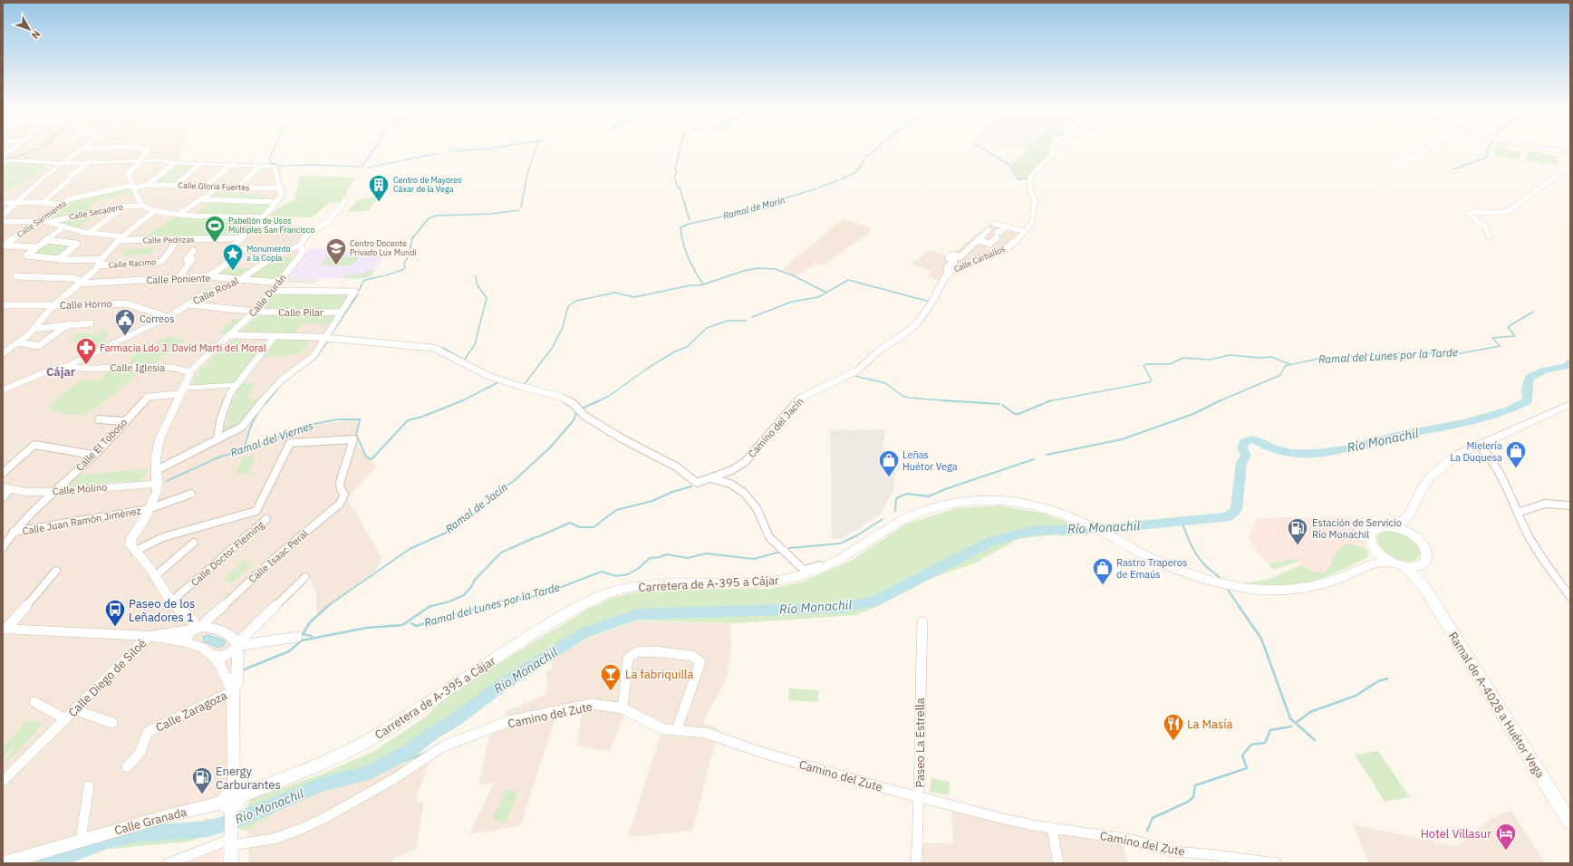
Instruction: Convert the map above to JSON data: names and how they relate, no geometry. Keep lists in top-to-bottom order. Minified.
{"streets":{"main road":["Carretera de A-395 a Cájar","Ramal de A-4028 a Huétor Vega"],"street":["Calle Gloria Fuertes","Calle Secadero","Calle Sarmiento","Calle Pedrizas","Calle Carballos","Calle Racimo","Calle Poniente","Calle Rosal","Calle Durán","Calle Horno","Calle Pilar","Calle Iglesia","Camino del Jacín","Calle El Toboso","Calle Molino","Calle Juan Ramón Jiménez","Calle Doctor Fleming","Calle Isaac Peral","Calle Diego de Siloé","Calle Zaragoza","Camino del Zute","Paseo La Estrella","Calle Granada"]},"crossings":[["Calle Gloria Fuertes","Calle Sarmiento"],["Calle Secadero","Calle Pedrizas"],["Calle Sarmiento","Calle Pedrizas"],["Calle Pedrizas","Calle Racimo"],["Calle Carballos","Camino del Jacín"],["Calle Poniente","Calle Rosal"],["Calle Poniente","Calle Durán"],["Calle Rosal","Calle Durán"],["Calle Rosal","Calle Horno"],["Calle Rosal","Calle Pilar"],["Calle Rosal","Calle Iglesia"],["Calle Durán","Calle Pilar"],["Calle Durán","Calle Iglesia"],["Calle El Toboso","Calle Molino"],["Calle El Toboso","Calle Juan Ramón Jiménez"],["Camino del Zute","Paseo La Estrella"]],"districts":["Cájar"],"water":["Ramal de Marín","Ramal del Lunes por la Tarde","Ramal del Viernes","Río Monachil","Ramal de Jacín"],"places":{"building":["Centro de Mayores Cáxar de la Vega"],"sports":["Pabellón de Usos Múltiples San Francisco"],"school or university":["Centro Docente Privado Lux Mundi"],"place":["Monumento a la Copla"],"public building":["Correos"],"pharmacy":["Farmacia Ldo J. David Marti del Moral"],"shop":["Mielería La Duquesa","Leñas Huétor Vega","Rastro Traperos de Emaús"],"fuel station":["Estación de Servicio Río Monachil","Energy Carburantes"],"bus stop":["Paseo de los Leñadores 1"],"bar":["La fabriquilla"],"restaurant":["La Masía"],"hotel":["Hotel Villasur"]},"north":"bottom right"}
